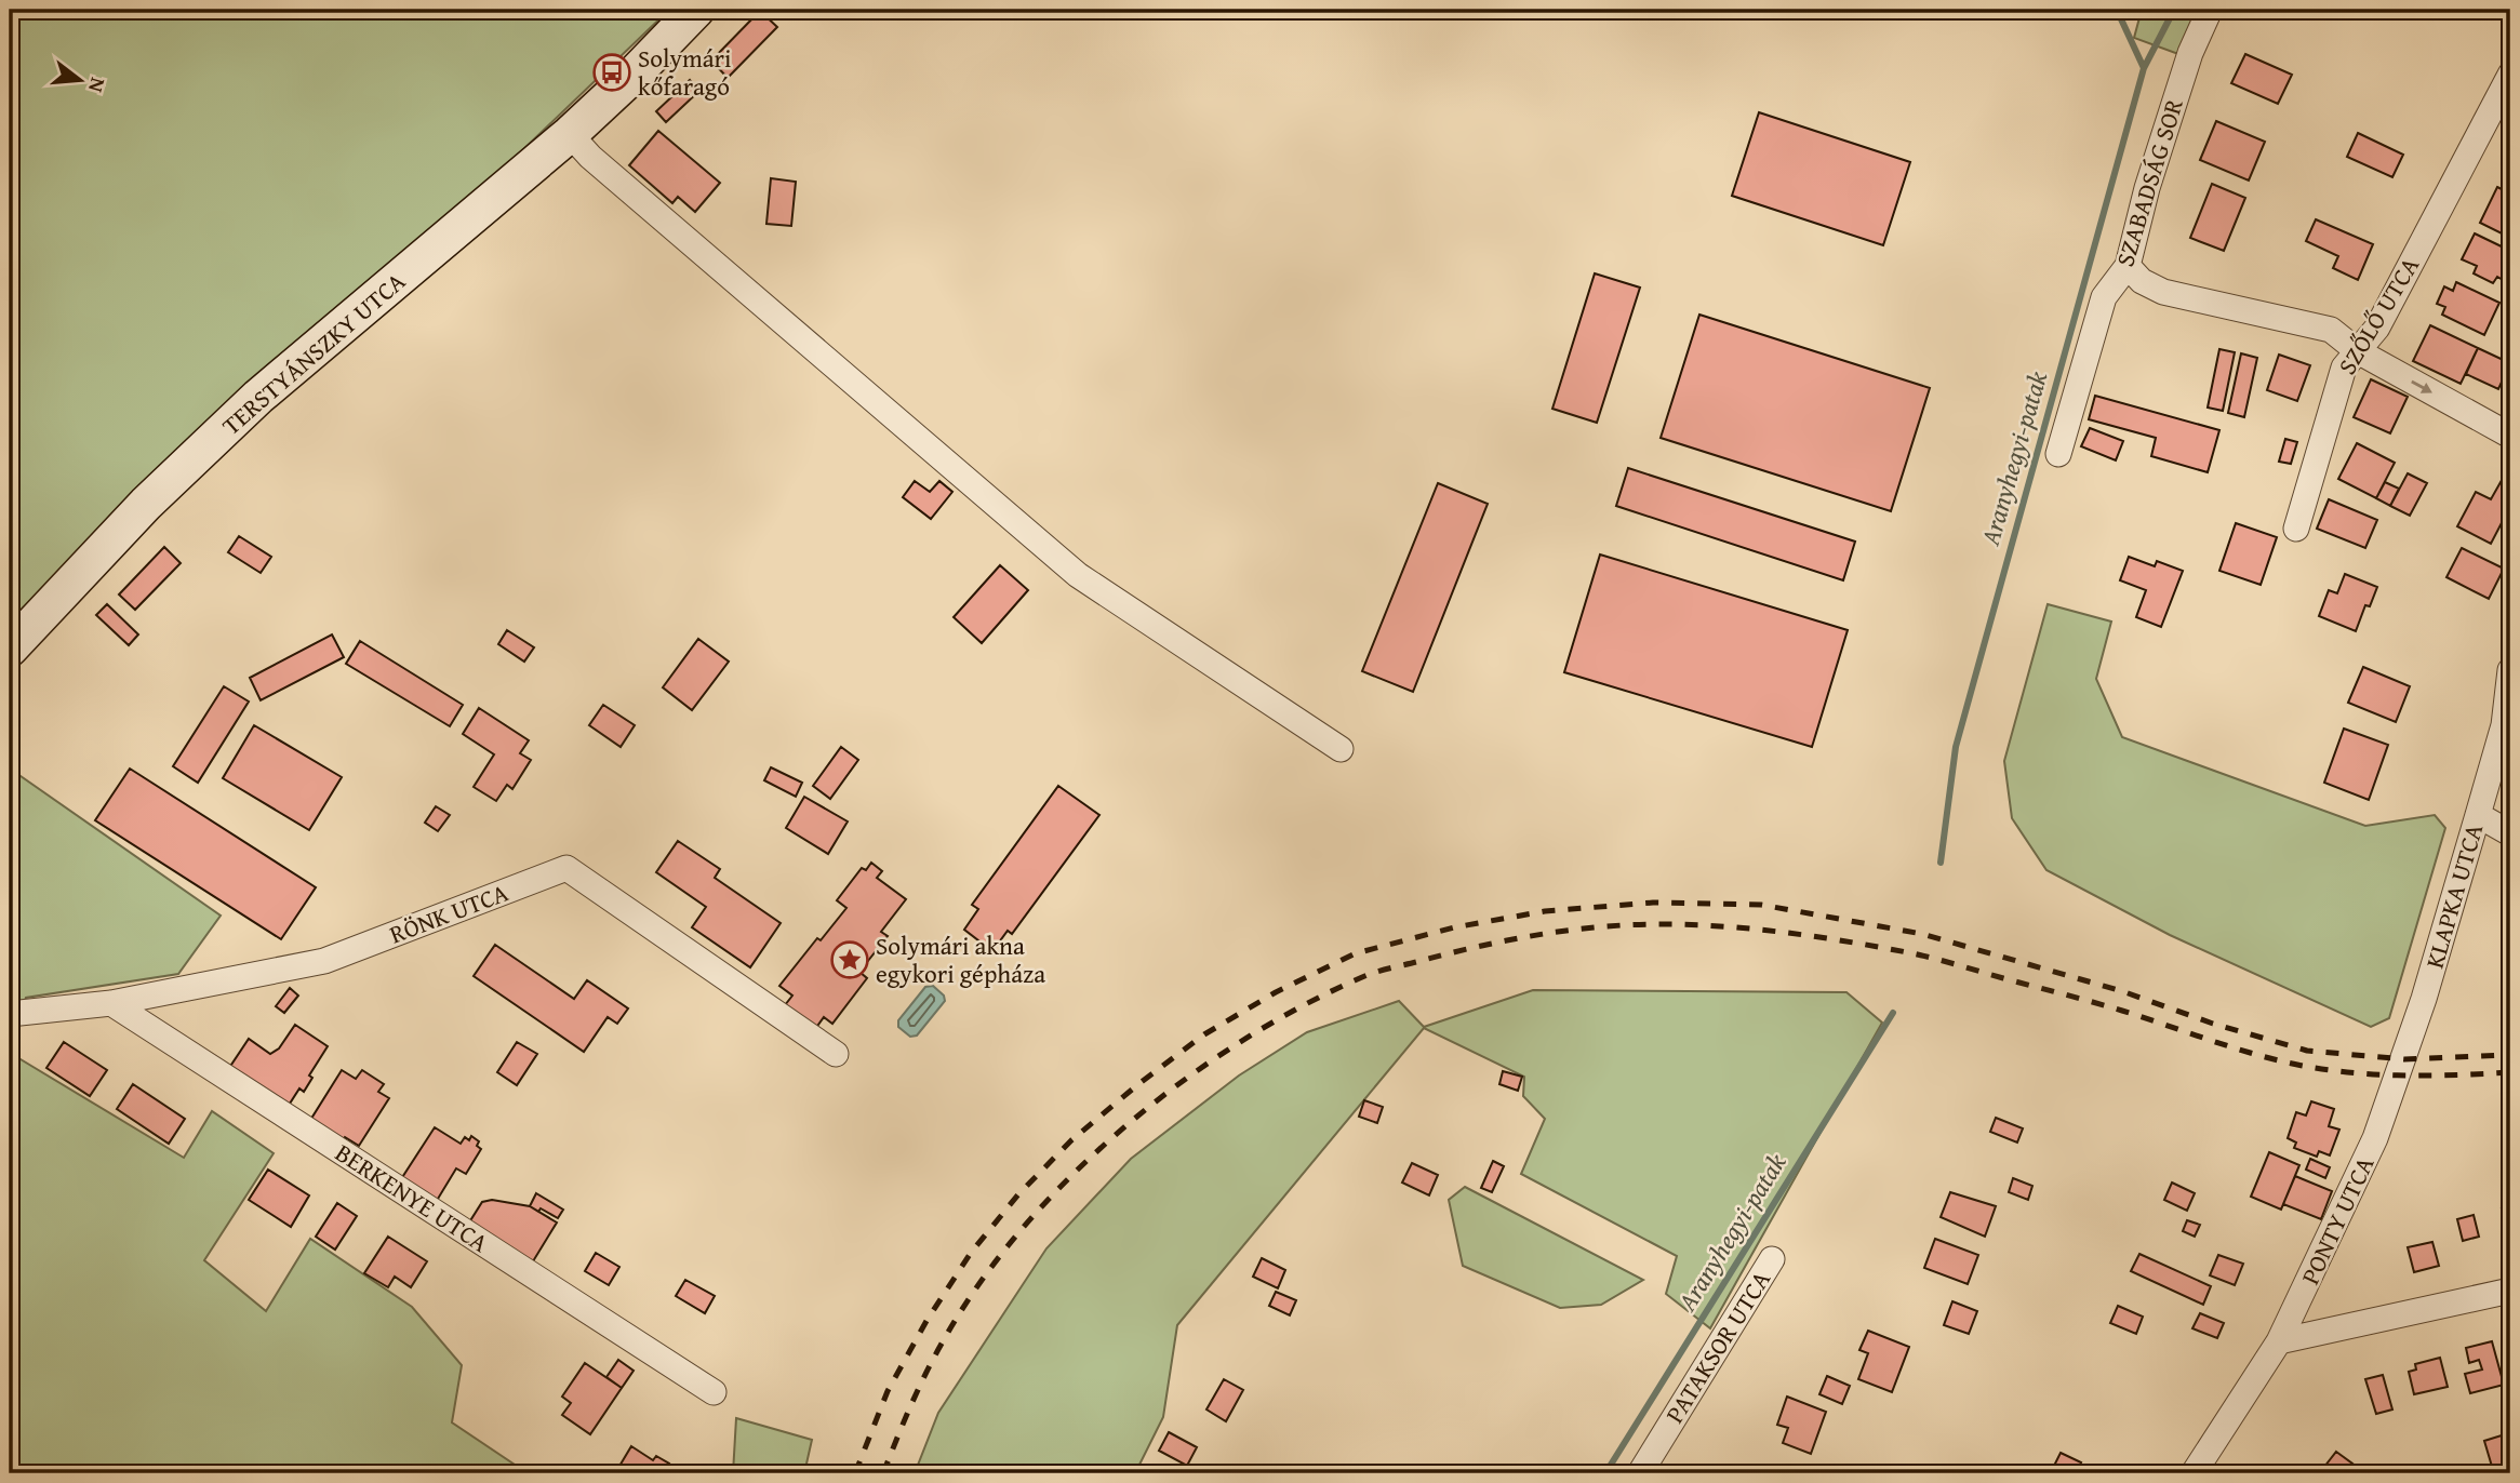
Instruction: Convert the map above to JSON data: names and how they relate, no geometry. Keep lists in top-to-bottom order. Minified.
{"streets":{"main road":["TERSTYÁNSZKY UTCA"],"street":["SZABADSÁG SOR","SZŐLŐ UTCA","KLAPKA UTCA","RÖNK UTCA","BERKENYE UTCA","PONTY UTCA","PATAKSOR UTCA"]},"crossings":[["KLAPKA UTCA","PONTY UTCA"],["RÖNK UTCA","BERKENYE UTCA"]],"water":["Aranyhegyi-patak"],"places":{"bus stop":["Solymári kőfaragó"],"place":["Solymári akna egykori gépháza"]},"north":"right"}
